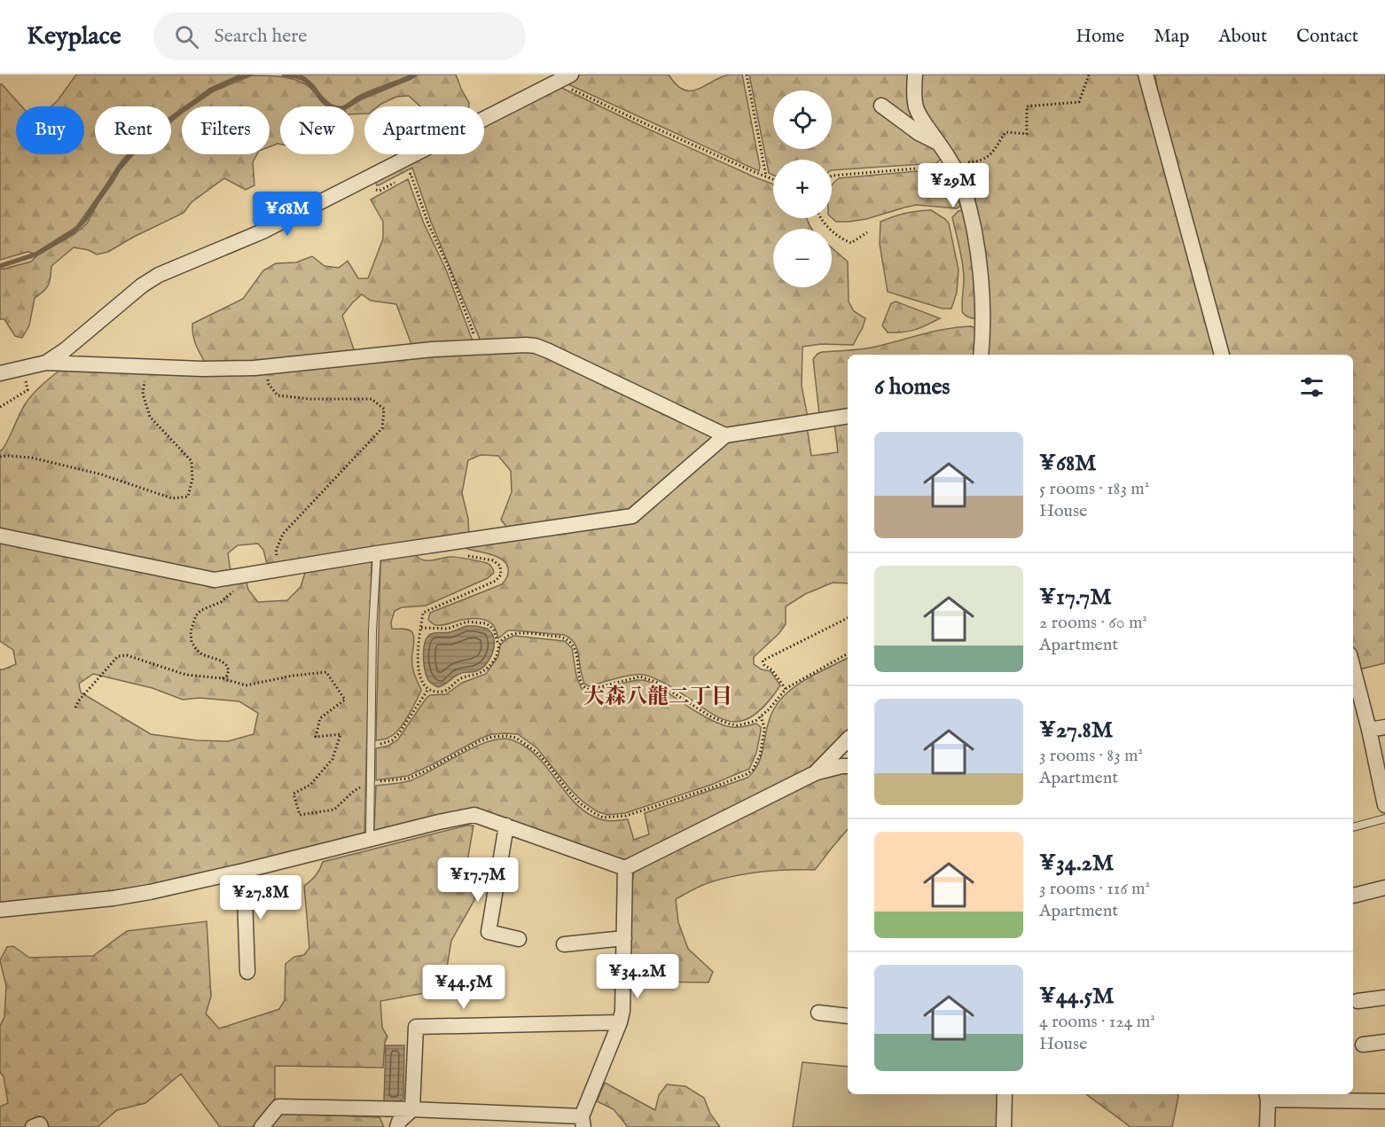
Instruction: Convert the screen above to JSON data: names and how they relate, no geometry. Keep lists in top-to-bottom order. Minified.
{"districts":["大森八龍二丁目"],"page":{"header":"Keyplace","search":"Search here","nav":["Home","Map","About","Contact"],"map_buttons":["+","−"],"chip":["Buy","Rent","Filters","New","Apartment"],"price":["¥29M","¥68M","¥17.7M","¥27.8M","¥34.2M","¥44.5M"],"heading":"6 homes","list":[{"name":"¥68M","note":"5 rooms · 183 m² · House"},{"name":"¥17.7M","note":"2 rooms · 60 m² · Apartment"},{"name":"¥27.8M","note":"3 rooms · 83 m² · Apartment"},{"name":"¥34.2M","note":"3 rooms · 116 m² · Apartment"},{"name":"¥44.5M","note":"4 rooms · 124 m² · House"}]}}
